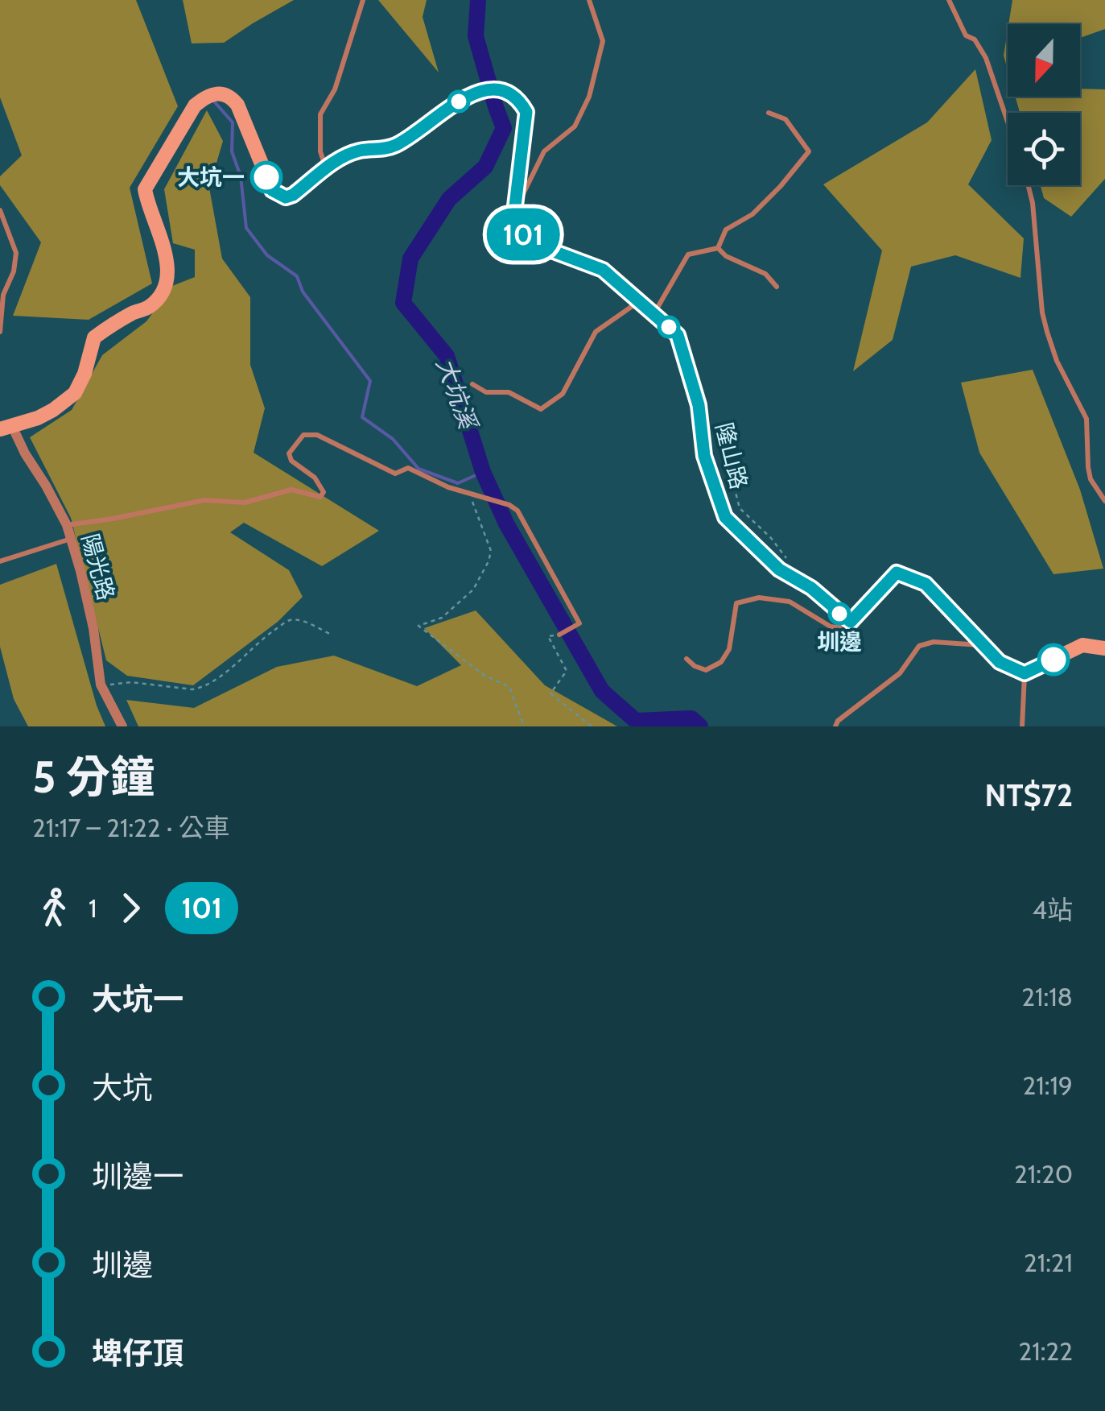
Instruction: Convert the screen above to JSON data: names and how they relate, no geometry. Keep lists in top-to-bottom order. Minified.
{"streets":{"street":["隆山路","陽光路"]},"water":["大坑溪"],"places":["大坑一","圳邊"],"lines":["bus line 101"],"north":"bottom","page":{"on_map":"101","heading":["5 分鐘","21:17 – 21:22 · 公車","NT$72"],"legs":["1","101","4站"],"list":[{"name":"大坑一","value":"21:18"},{"name":"大坑","value":"21:19"},{"name":"圳邊一","value":"21:20"},{"name":"圳邊","value":"21:21"},{"name":"埤仔頂","value":"21:22"}]}}
